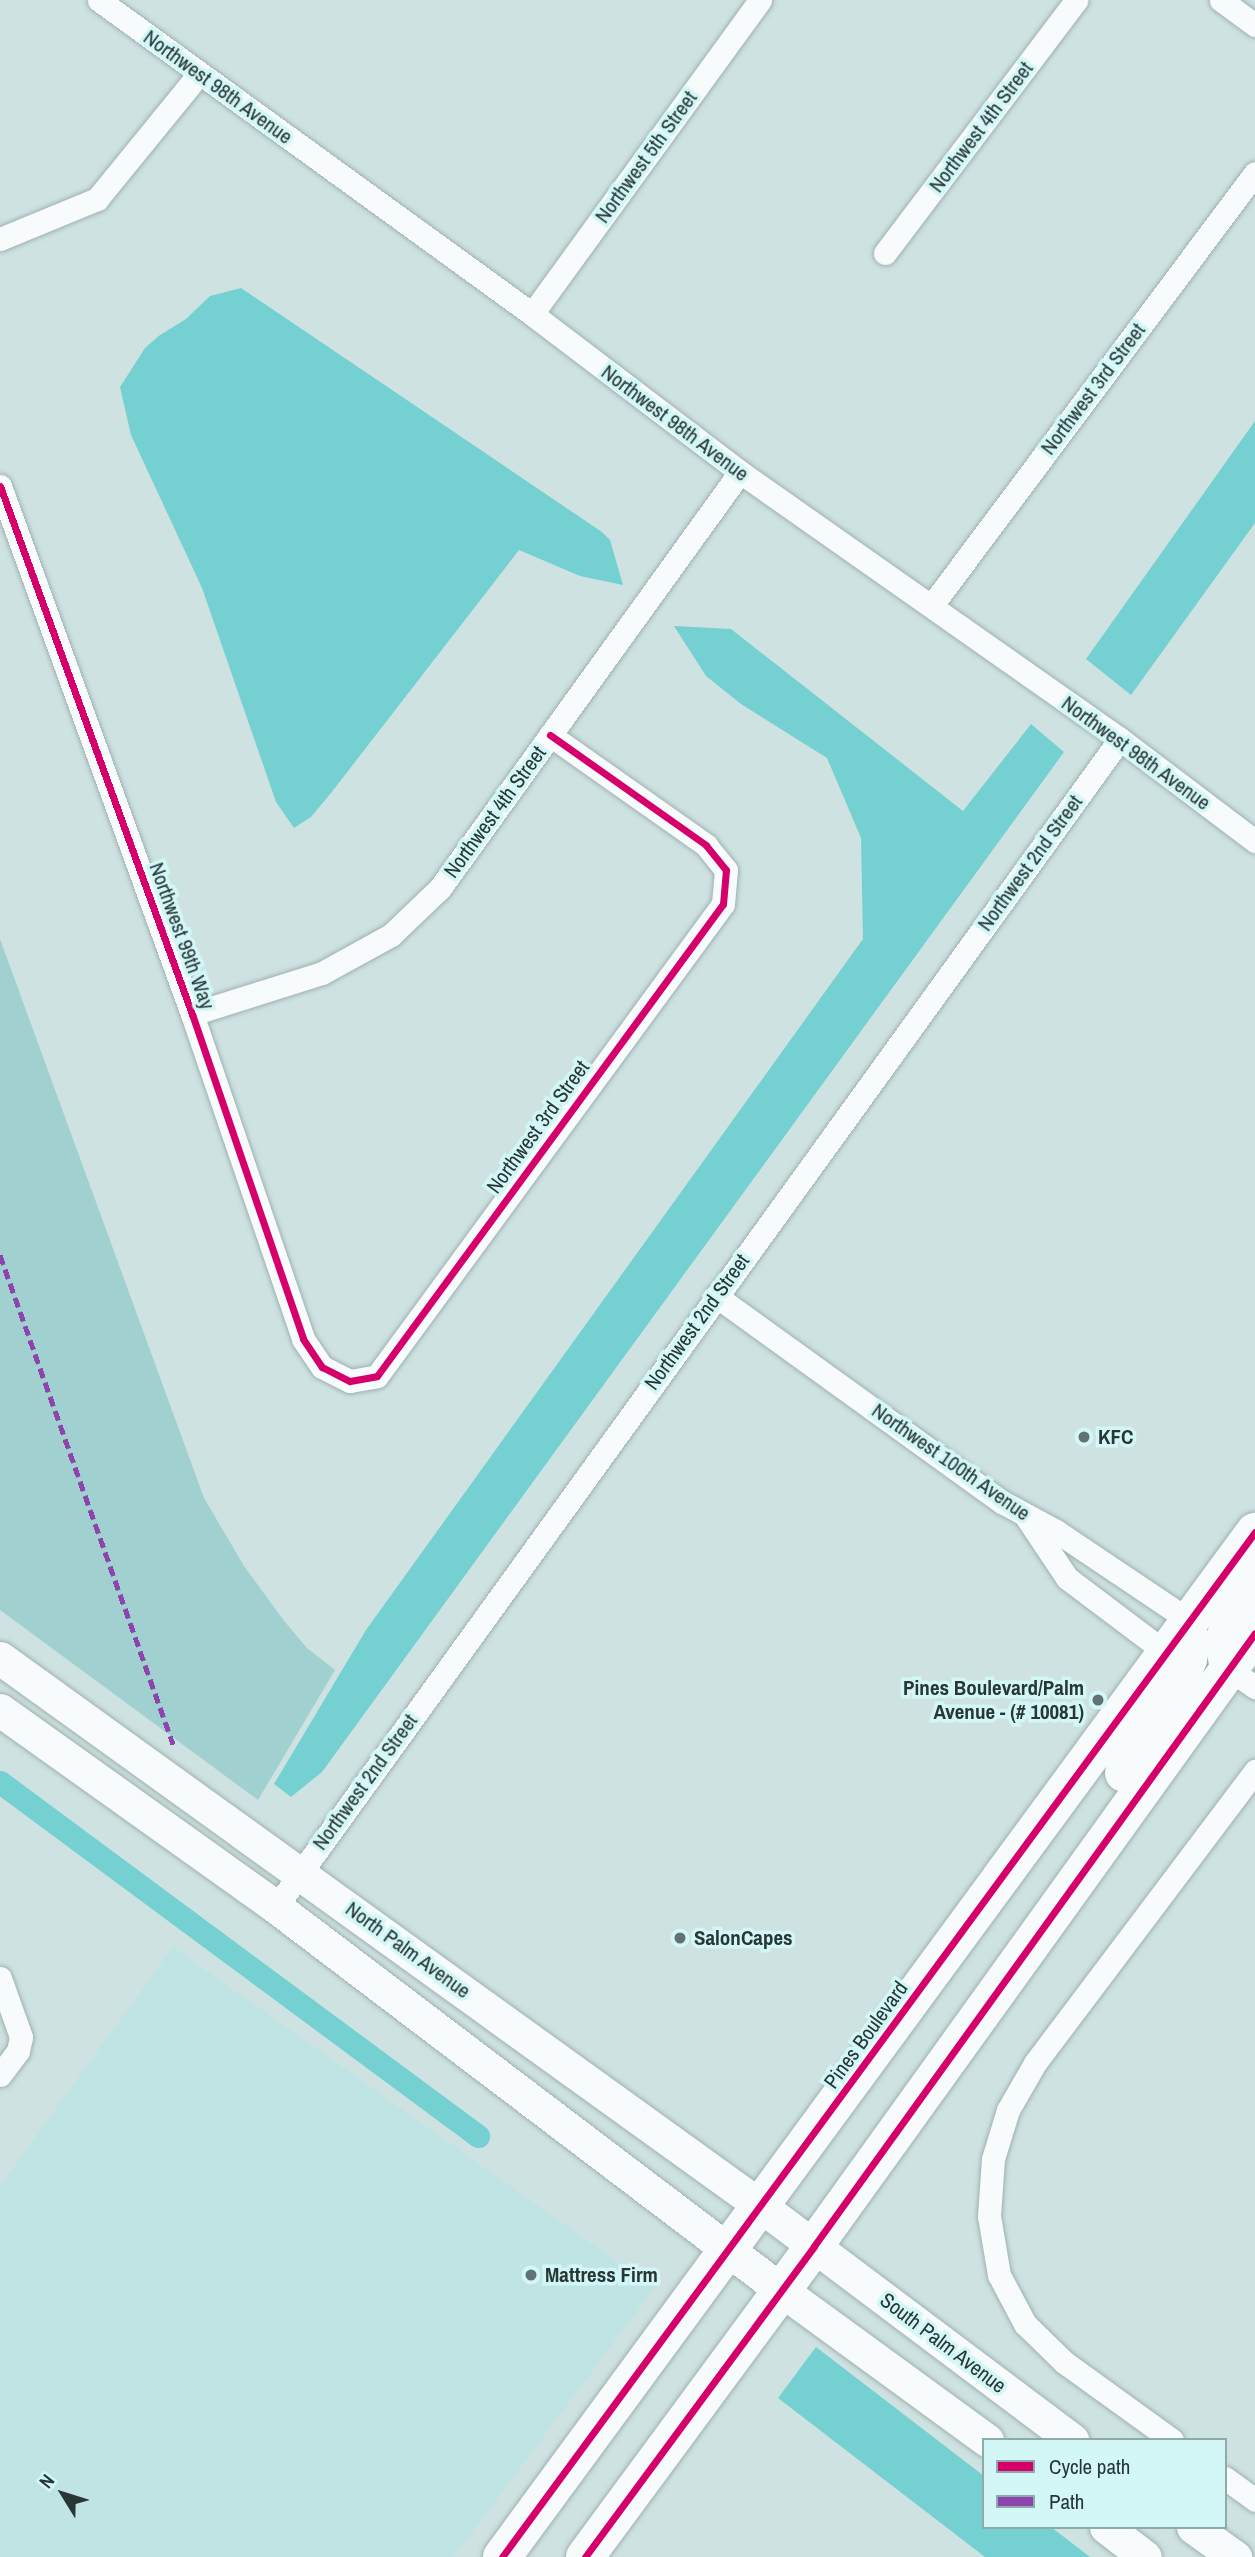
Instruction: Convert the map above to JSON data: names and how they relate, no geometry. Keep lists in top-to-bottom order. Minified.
{"streets":{"highway":["Pines Boulevard"],"main road":["North Palm Avenue","South Palm Avenue"],"street":["Northwest 98th Avenue","Northwest 4th Street","Northwest 5th Street","Northwest 3rd Street","Northwest 2nd Street","Northwest 99th Way","Northwest 100th Avenue"]},"crossings":[["Northwest 98th Avenue","Northwest 4th Street"],["Northwest 98th Avenue","Northwest 5th Street"],["Northwest 98th Avenue","Northwest 3rd Street"],["Northwest 98th Avenue","Northwest 2nd Street"],["Northwest 4th Street","Northwest 3rd Street"],["Northwest 4th Street","Northwest 99th Way"],["Northwest 3rd Street","Northwest 99th Way"],["Northwest 2nd Street","Northwest 100th Avenue"],["Northwest 2nd Street","North Palm Avenue"],["Northwest 100th Avenue","Pines Boulevard"],["North Palm Avenue","Pines Boulevard"],["North Palm Avenue","South Palm Avenue"]],"places":["KFC","Pines Boulevard/Palm Avenue - (# 10081)","SalonCapes","Mattress Firm"],"legend":["Cycle path","Path"],"north":"top left"}
